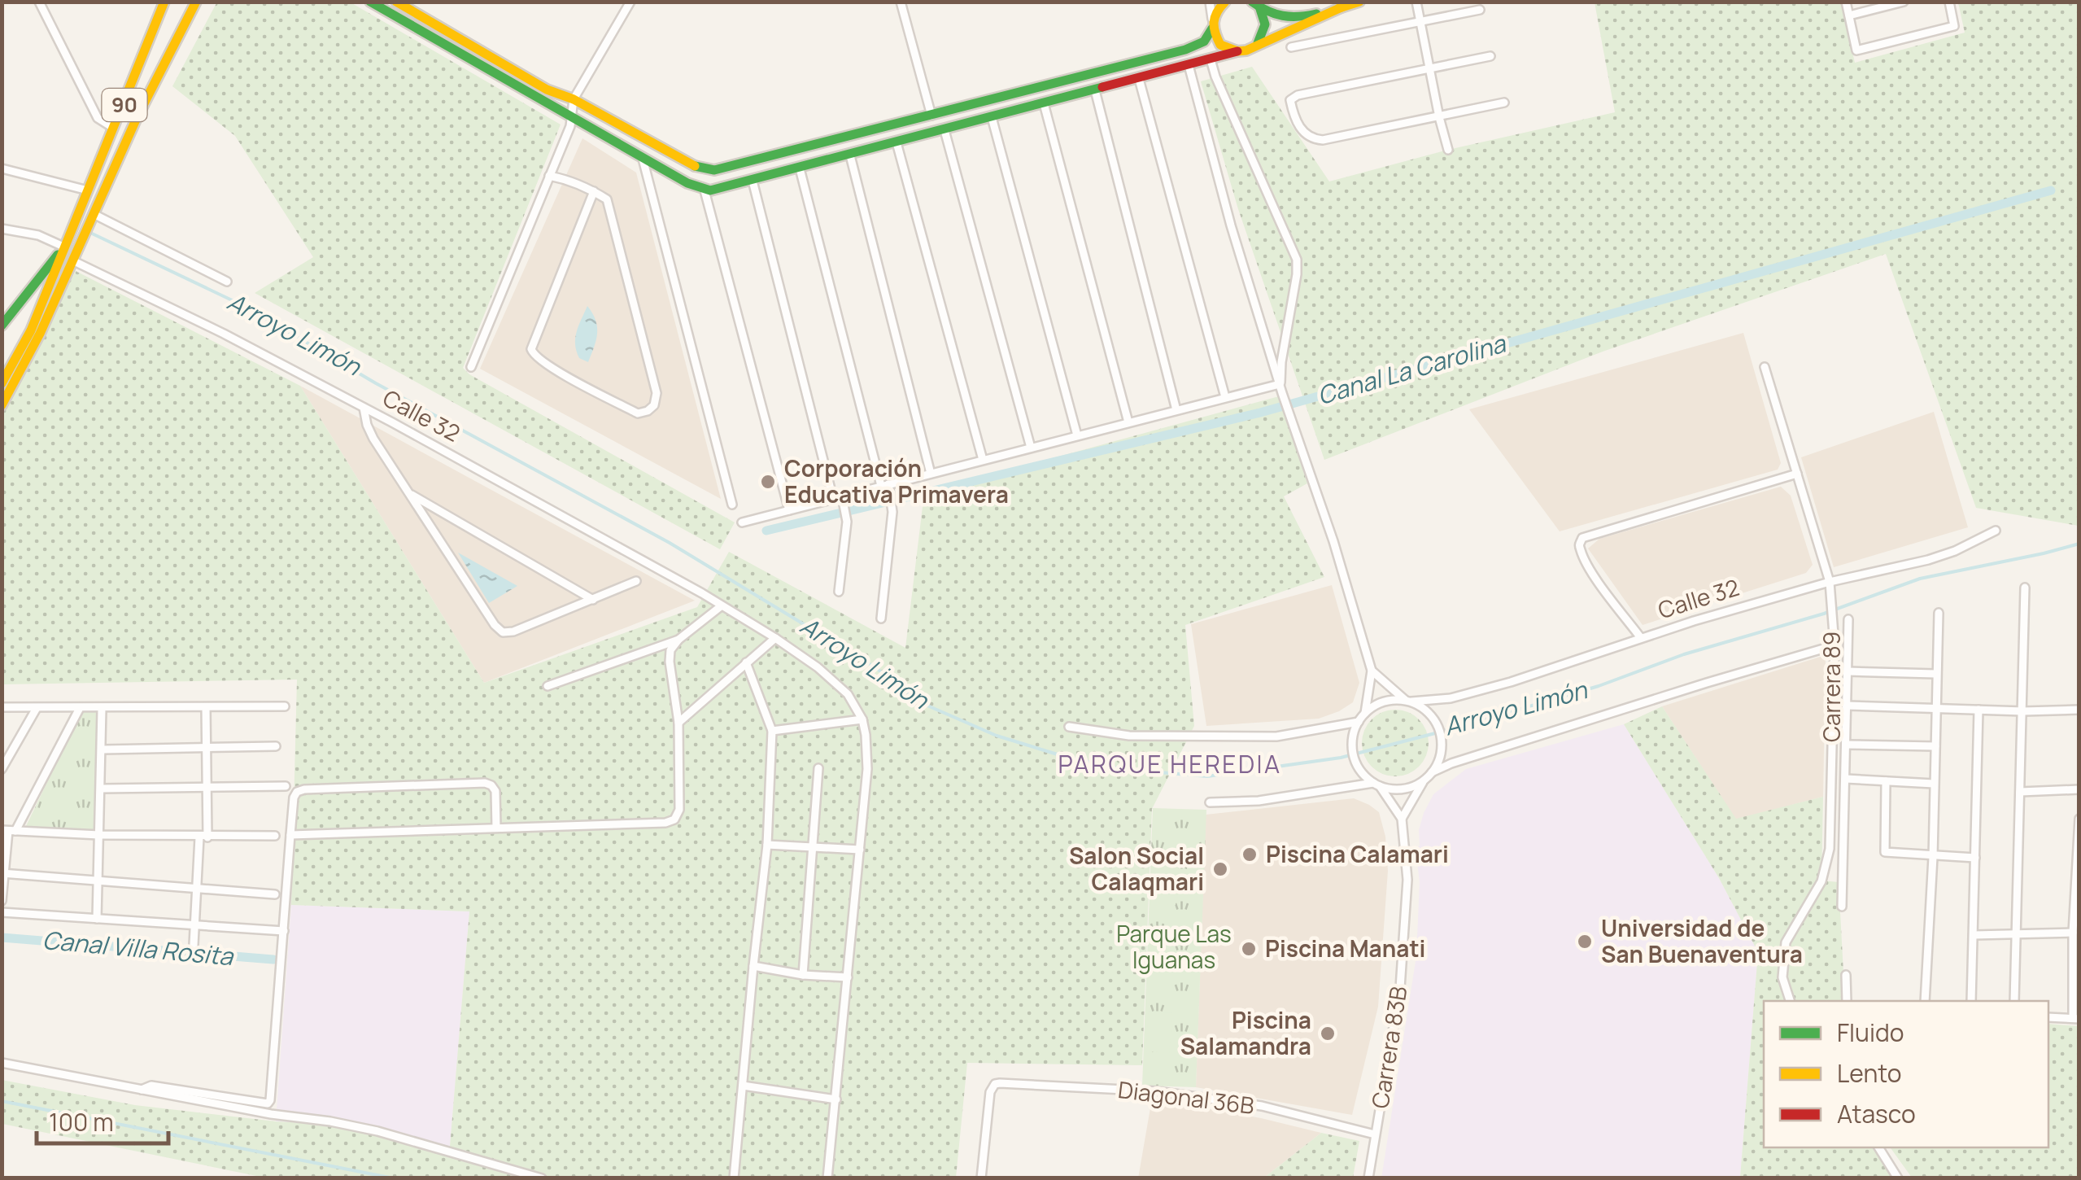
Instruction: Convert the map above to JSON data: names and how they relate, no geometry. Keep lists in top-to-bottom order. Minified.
{"streets":{"main road":["90"],"street":["Calle 32","Carrera 89","Carrera 83B","Diagonal 36B"]},"crossings":[["90","Calle 32"],["Calle 32","Carrera 89"],["Carrera 83B","Diagonal 36B"]],"districts":["PARQUE HEREDIA"],"water":["Arroyo Limón","Canal La Carolina","Canal Villa Rosita"],"parks":["Parque Las Iguanas"],"places":["Corporación Educativa Primavera","Piscina Calamari","Salon Social Calaqmari","Universidad de San Buenaventura","Piscina Manati","Piscina Salamandra"],"legend":["Fluido","Lento","Atasco"],"scale_bar":"100 m"}
